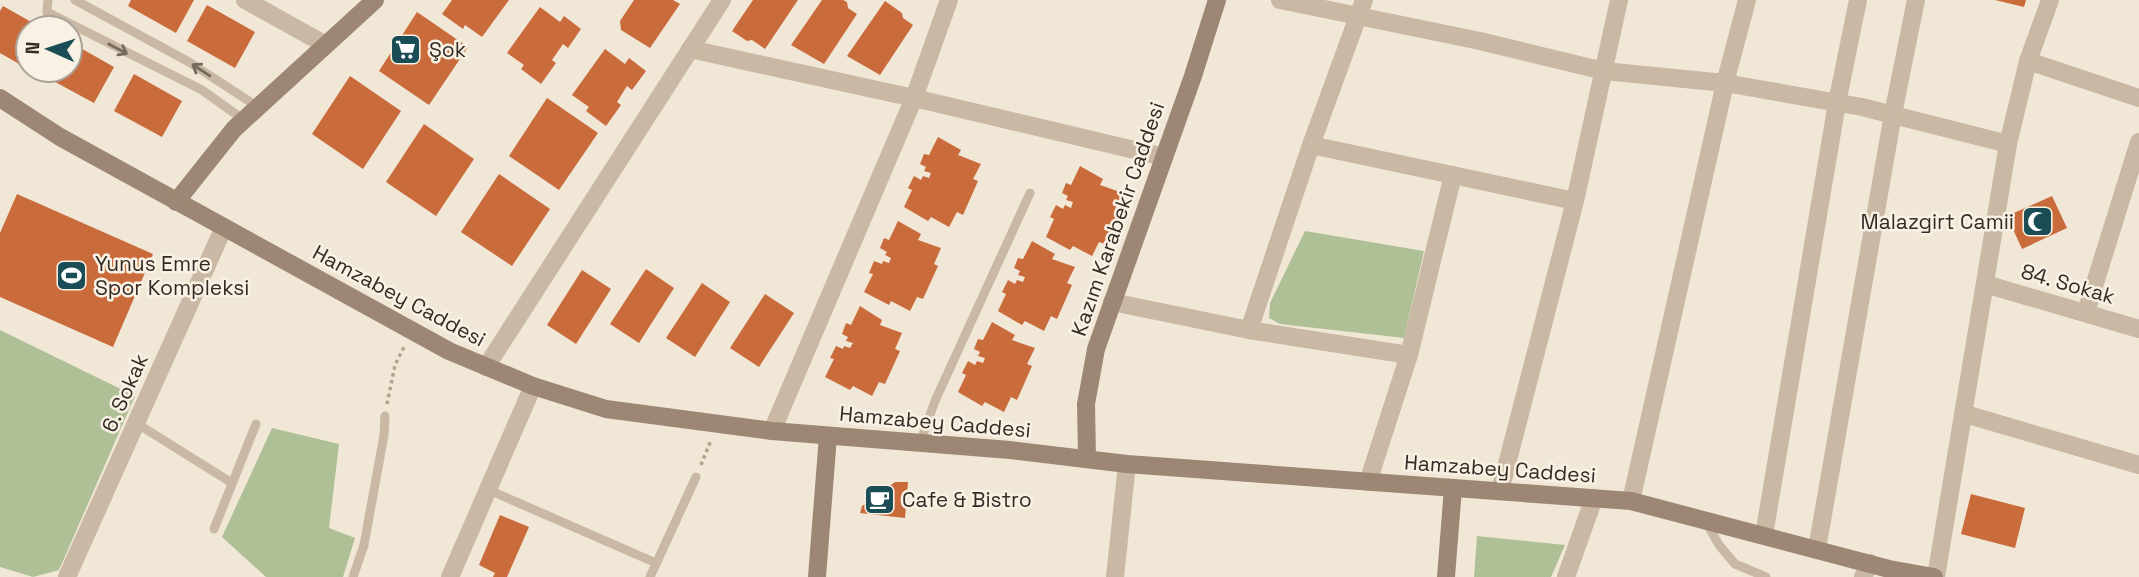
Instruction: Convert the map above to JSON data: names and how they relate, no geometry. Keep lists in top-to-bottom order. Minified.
{"streets":{"street":["Kazım Karabekir Caddesi","84. Sokak","Hamzabey Caddesi","6. Sokak"]},"crossings":[["Kazım Karabekir Caddesi","Hamzabey Caddesi"],["Hamzabey Caddesi","6. Sokak"]],"places":{"supermarket":["Şok"],"mosque":["Malazgirt Camii"],"sports":["Yunus Emre Spor Kompleksi"],"cafe":["Cafe & Bistro"]},"north":"left"}
